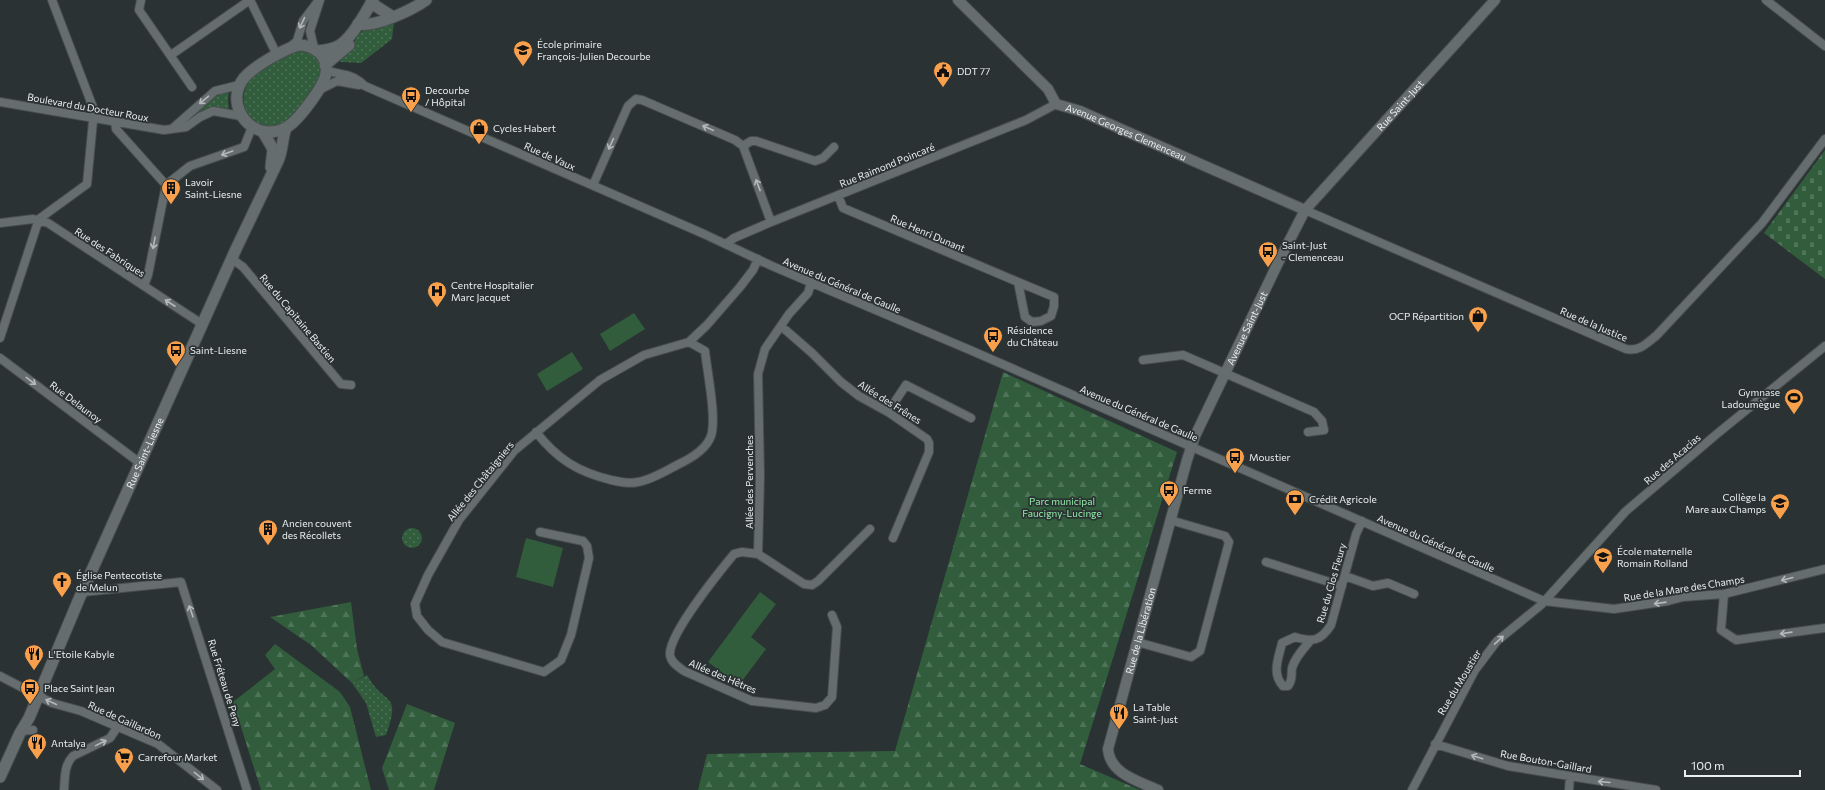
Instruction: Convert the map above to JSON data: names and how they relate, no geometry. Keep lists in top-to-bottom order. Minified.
{"streets":{"main road":["Rue Saint-Liesne"],"street":["Rue Saint-Just","Boulevard du Docteur Roux","Avenue Georges Clemenceau","Rue de Vaux","Rue Raimond Poincaré","Rue Henri Dunant","Rue des Fabriques","Avenue du Général de Gaulle","Rue du Capitaine Bastien","Rue de la Justice","Avenue Saint-Just","Rue Delaunoy","Allée des Frênes","Rue des Acacias","Allée des Châtaigniers","Allée des Pervenches","Rue du Clos Fleury","Rue de la Mare des Champs","Rue de la Libération","Allée des Hêtres","Rue du Moustier","Rue Fréteau de Peny","Rue de Gaillardon","Rue Bouton-Gaillard"]},"crossings":[["Rue Saint-Just","Avenue Georges Clemenceau"],["Rue Saint-Just","Rue de la Justice"],["Rue Saint-Just","Avenue Saint-Just"],["Boulevard du Docteur Roux","Rue de Vaux"],["Boulevard du Docteur Roux","Rue Saint-Liesne"],["Avenue Georges Clemenceau","Rue Raimond Poincaré"],["Avenue Georges Clemenceau","Rue de la Justice"],["Avenue Georges Clemenceau","Avenue Saint-Just"],["Rue de Vaux","Rue Raimond Poincaré"],["Rue de Vaux","Avenue du Général de Gaulle"],["Rue de Vaux","Rue Saint-Liesne"],["Rue Raimond Poincaré","Rue Henri Dunant"],["Rue Raimond Poincaré","Avenue du Général de Gaulle"],["Rue des Fabriques","Rue Saint-Liesne"],["Avenue du Général de Gaulle","Avenue Saint-Just"],["Avenue du Général de Gaulle","Rue des Acacias"],["Avenue du Général de Gaulle","Allée des Châtaigniers"],["Avenue du Général de Gaulle","Allée des Pervenches"],["Avenue du Général de Gaulle","Rue du Clos Fleury"],["Avenue du Général de Gaulle","Rue de la Mare des Champs"],["Avenue du Général de Gaulle","Rue de la Libération"],["Avenue du Général de Gaulle","Rue du Moustier"],["Rue du Capitaine Bastien","Rue Saint-Liesne"],["Rue de la Justice","Avenue Saint-Just"],["Avenue Saint-Just","Rue de la Libération"],["Rue Delaunoy","Rue Saint-Liesne"],["Allée des Frênes","Allée des Pervenches"],["Rue Saint-Liesne","Rue Fréteau de Peny"],["Rue Saint-Liesne","Rue de Gaillardon"],["Rue des Acacias","Rue de la Mare des Champs"],["Rue des Acacias","Rue du Moustier"],["Allée des Pervenches","Allée des Hêtres"],["Rue de la Mare des Champs","Rue du Moustier"],["Rue du Moustier","Rue Bouton-Gaillard"]],"one_way":["Rue des Fabriques","Rue Delaunoy","Rue de la Mare des Champs","Rue du Moustier","Rue Fréteau de Peny","Rue Bouton-Gaillard"],"parks":["Parc municipal Faucigny-Lucinge"],"places":{"school or university":["École primaire François-Julien Decourbe","Collège la Mare aux Champs","École maternelle Romain Rolland"],"public building":["DDT 77"],"bus stop":["Decourbe / Hôpital","Saint-Just - Clemenceau","Résidence du Château","Saint-Liesne","Moustier","Ferme","Place Saint Jean"],"shop":["Cycles Habert","OCP Répartition"],"building":["Lavoir Saint-Liesne","Ancien couvent des Récollets"],"hospital":["Centre Hospitalier Marc Jacquet"],"sports":["Gymnase Ladoumègue"],"bank":["Crédit Agricole"],"church":["Église Pentecotiste de Melun"],"restaurant":["L'Etoile Kabyle","La Table Saint-Just","Antalya"],"supermarket":["Carrefour Market"]},"scale_bar":"100 m"}
